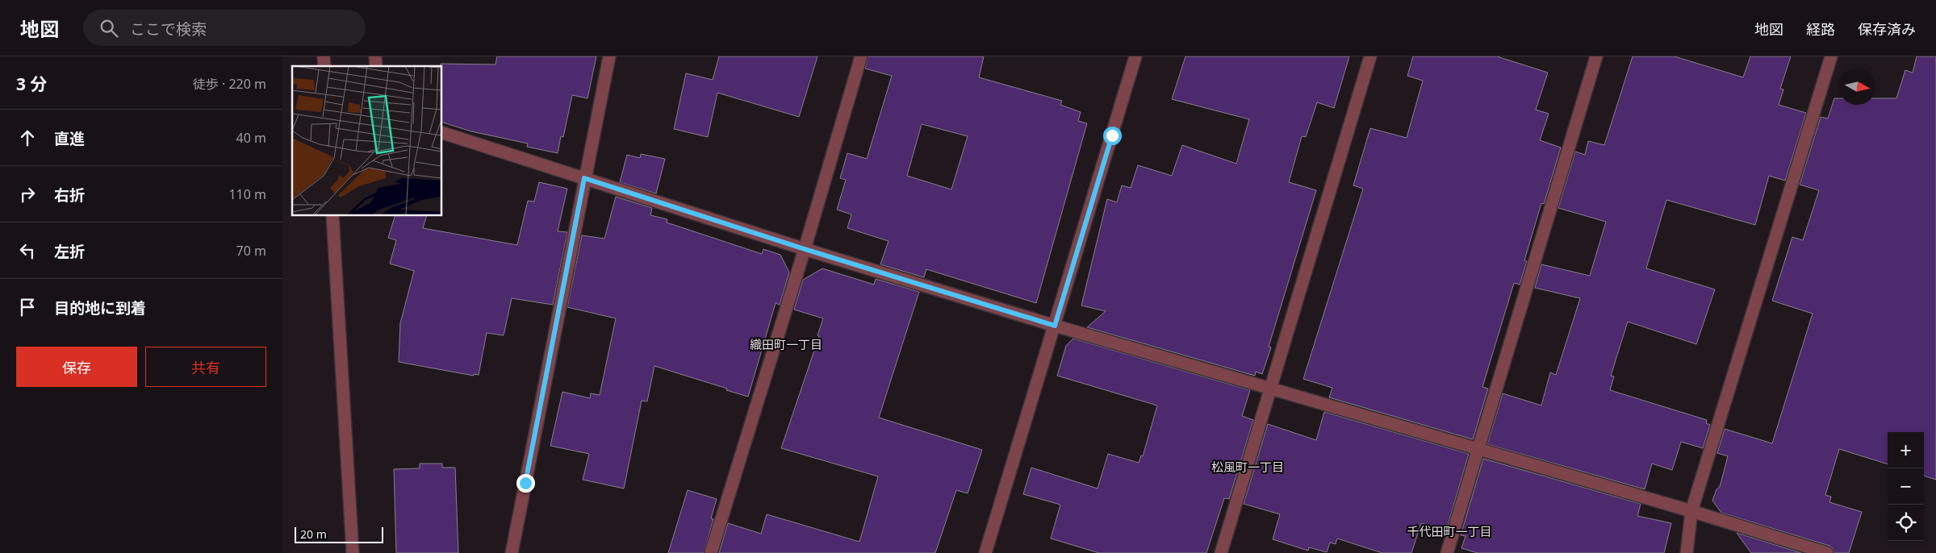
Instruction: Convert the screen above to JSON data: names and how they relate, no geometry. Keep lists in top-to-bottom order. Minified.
{"districts":["織田町一丁目","松風町一丁目","千代田町一丁目"],"scale_bar":"20 m","north":"right","page":{"header":"地図","search":"ここで検索","nav":["地図","経路","保存済み"],"heading":["3 分","徒歩 · 220 m"],"list":[["直進","40 m"],["右折","110 m"],["左折","70 m"],"目的地に到着"],"buttons":["保存","共有"],"map_buttons":["+","−"],"scale":"20 m"}}
